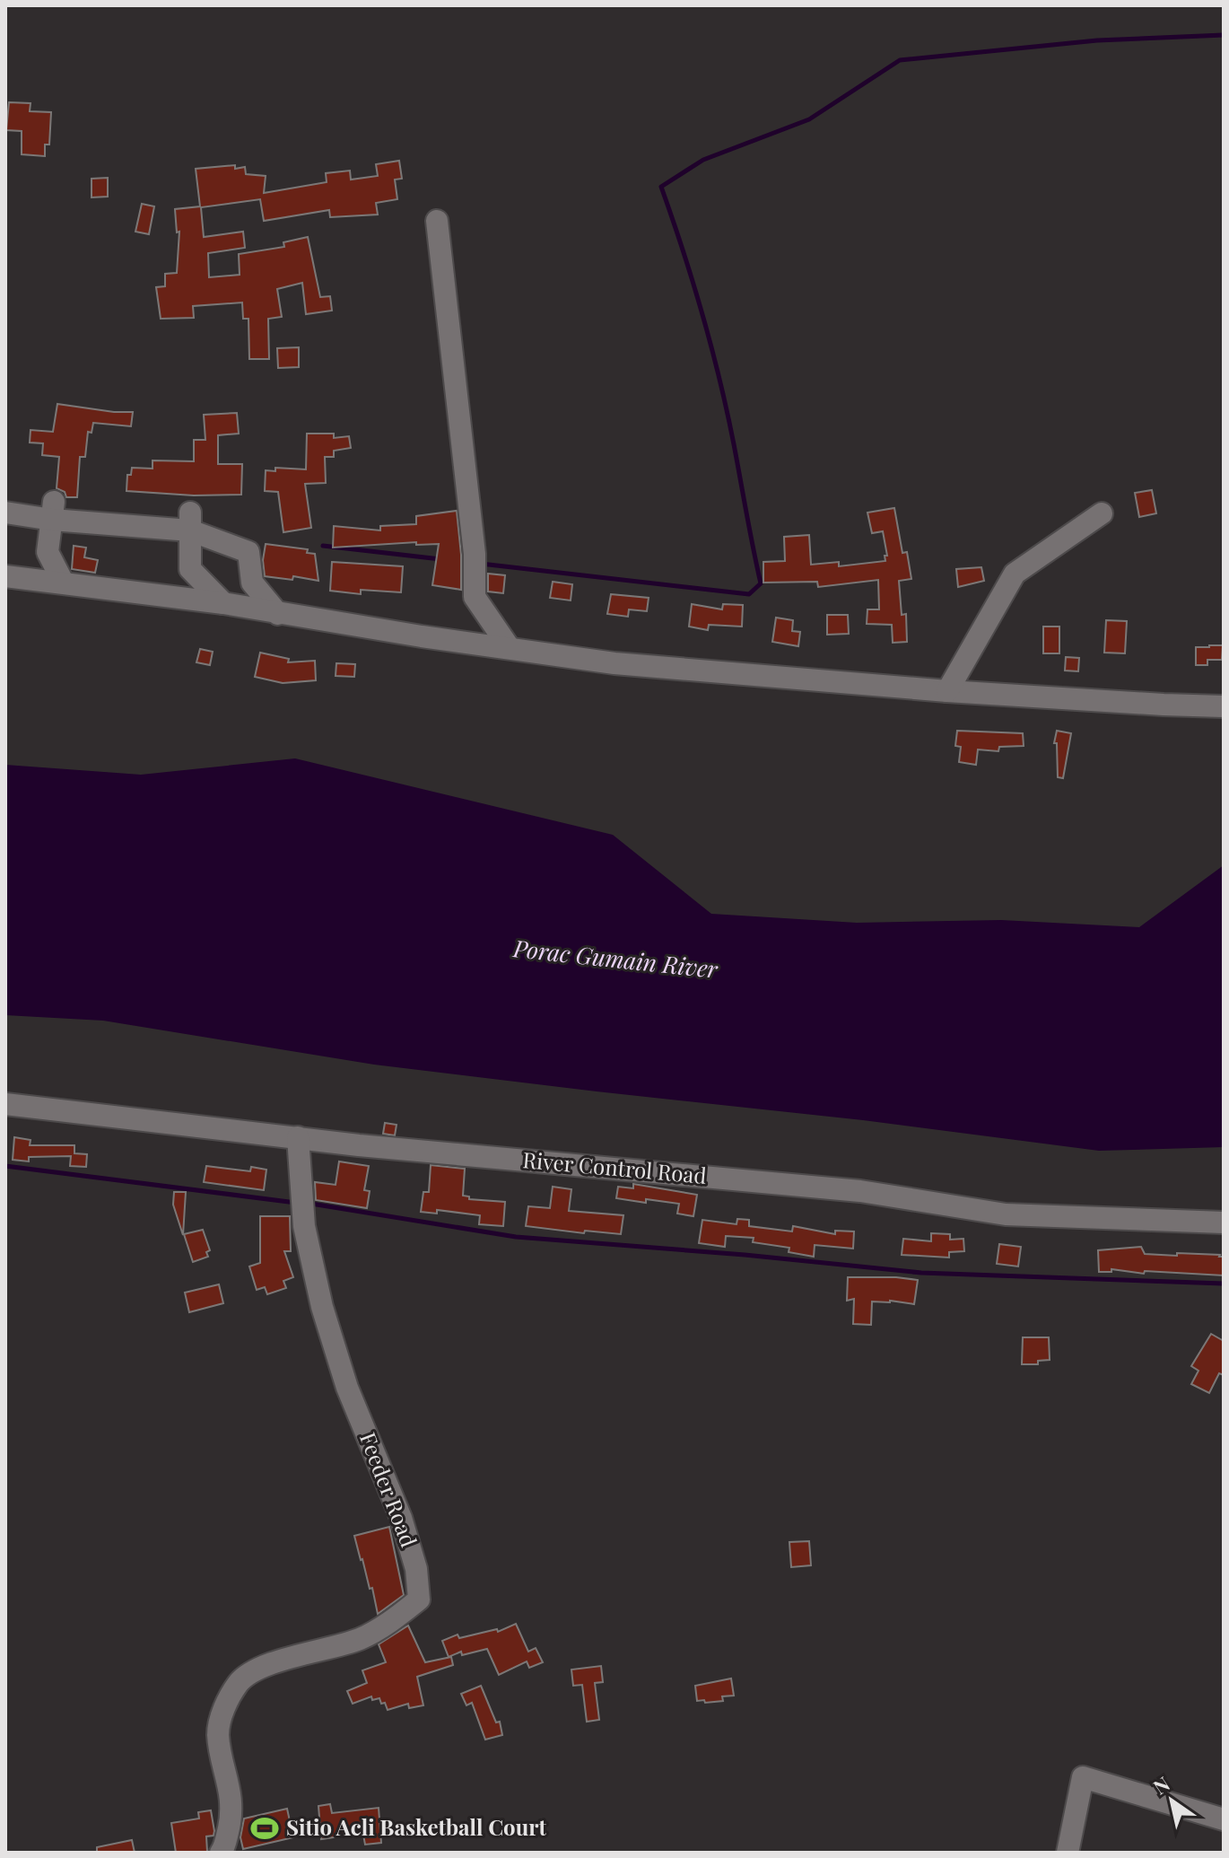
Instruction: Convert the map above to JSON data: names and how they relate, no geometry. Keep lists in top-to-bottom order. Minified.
{"streets":{"street":["River Control Road","Feeder Road"]},"crossings":[["River Control Road","Feeder Road"]],"water":["Porac Gumain River"],"places":{"sports":["Sitio Acli Basketball Court"]},"north":"top left"}
